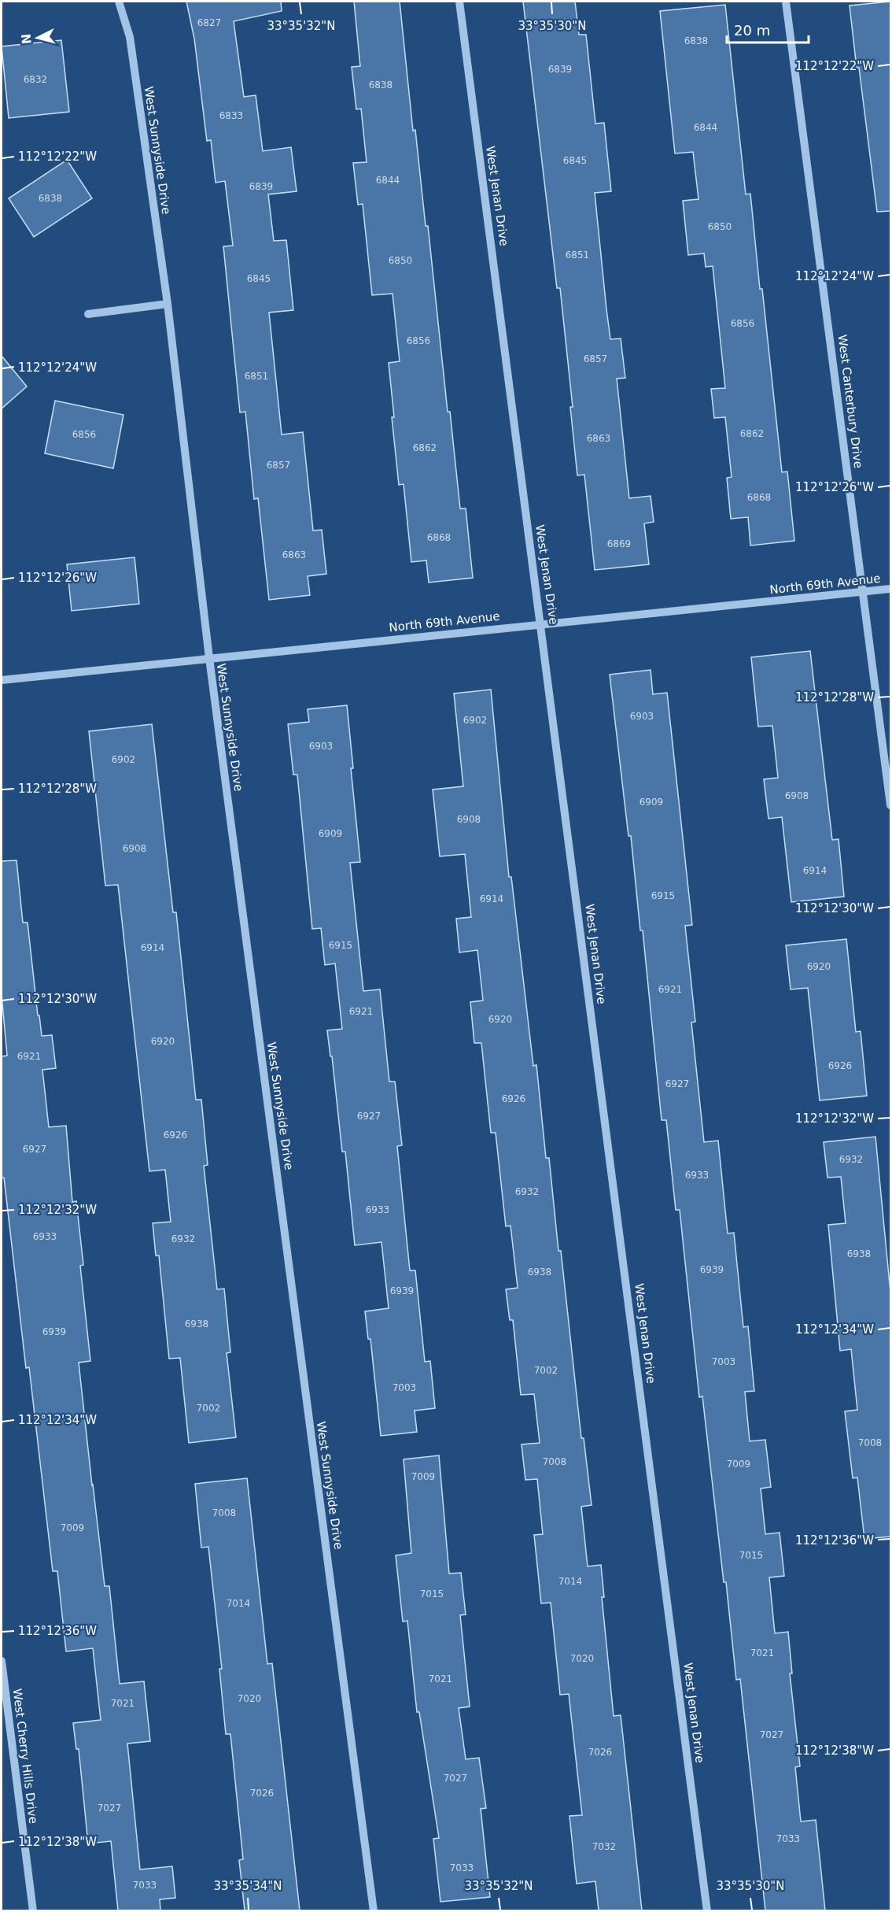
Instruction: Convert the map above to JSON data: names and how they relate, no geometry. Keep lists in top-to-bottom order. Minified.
{"streets":{"street":["West Sunnyside Drive","West Jenan Drive","West Canterbury Drive","North 69th Avenue","West Cherry Hills Drive"]},"crossings":[["West Sunnyside Drive","North 69th Avenue"],["West Jenan Drive","North 69th Avenue"],["West Canterbury Drive","North 69th Avenue"]],"house_numbers":["6827","6838","6839","6832","6838","6833","6844","6845","6844","6839","6838","6850","6851","6850","6845","6856","6856","6857","6851","6862","6856","6863","6862","6857","6868","6868","6869","6863","6903","6902","6903","6902","6908","6909","6908","6909","6908","6914","6915","6914","6915","6914","6920","6921","6921","6920","6920","6921","6926","6927","6926","6927","6926","6927","6932","6933","6932","6933","6933","6932","6938","6939","6938","6939","6938","6939","7003","7002","7003","7002","7008","7008","7009","7009","7008","7009","7015","7014","7015","7014","7021","7020","7021","7020","7021","7027","7026","7027","7026","7027","7033","7032","7033","7033"],"scale_bar":"20 m","north":"left","coordinates":["33°35'32\"N","33°35'30\"N","112°12'22\"W","112°12'24\"W","112°12'26\"W","112°12'28\"W","112°12'30\"W","112°12'32\"W","112°12'34\"W","112°12'36\"W","112°12'38\"W","33°35'34\"N"]}
